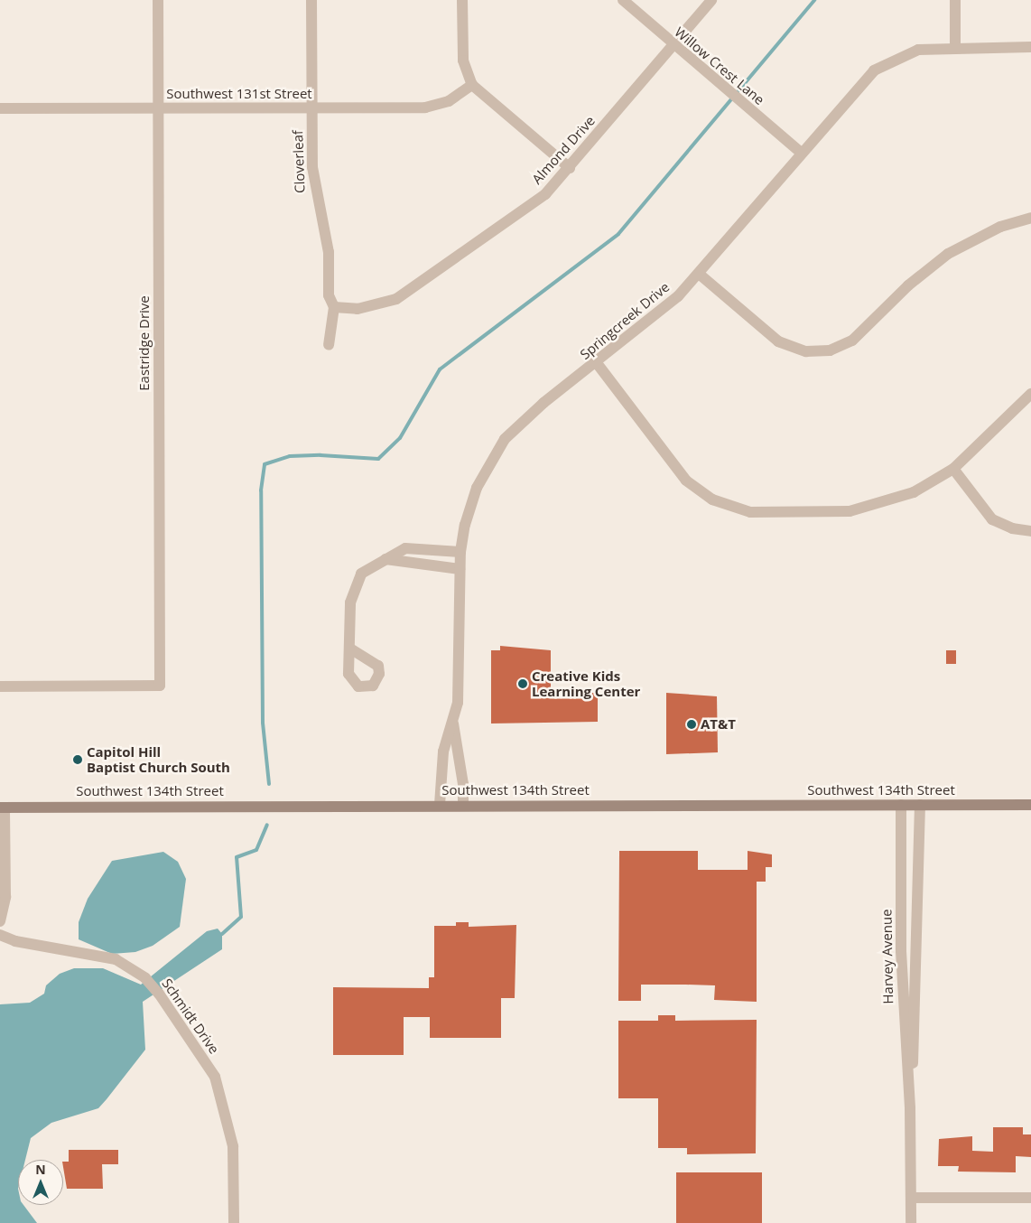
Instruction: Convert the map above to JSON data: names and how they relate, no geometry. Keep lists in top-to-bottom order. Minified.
{"streets":{"main road":["Southwest 134th Street"],"street":["Willow Crest Lane","Southwest 131st Street","Almond Drive","Cloverleaf","Springcreek Drive","Eastridge Drive","Harvey Avenue","Schmidt Drive"]},"crossings":[["Willow Crest Lane","Almond Drive"],["Willow Crest Lane","Springcreek Drive"],["Southwest 131st Street","Cloverleaf"],["Southwest 131st Street","Eastridge Drive"],["Almond Drive","Cloverleaf"],["Springcreek Drive","Southwest 134th Street"],["Southwest 134th Street","Harvey Avenue"]],"places":["Creative Kids Learning Center","AT&T","Capitol Hill Baptist Church South"],"north":"top"}
